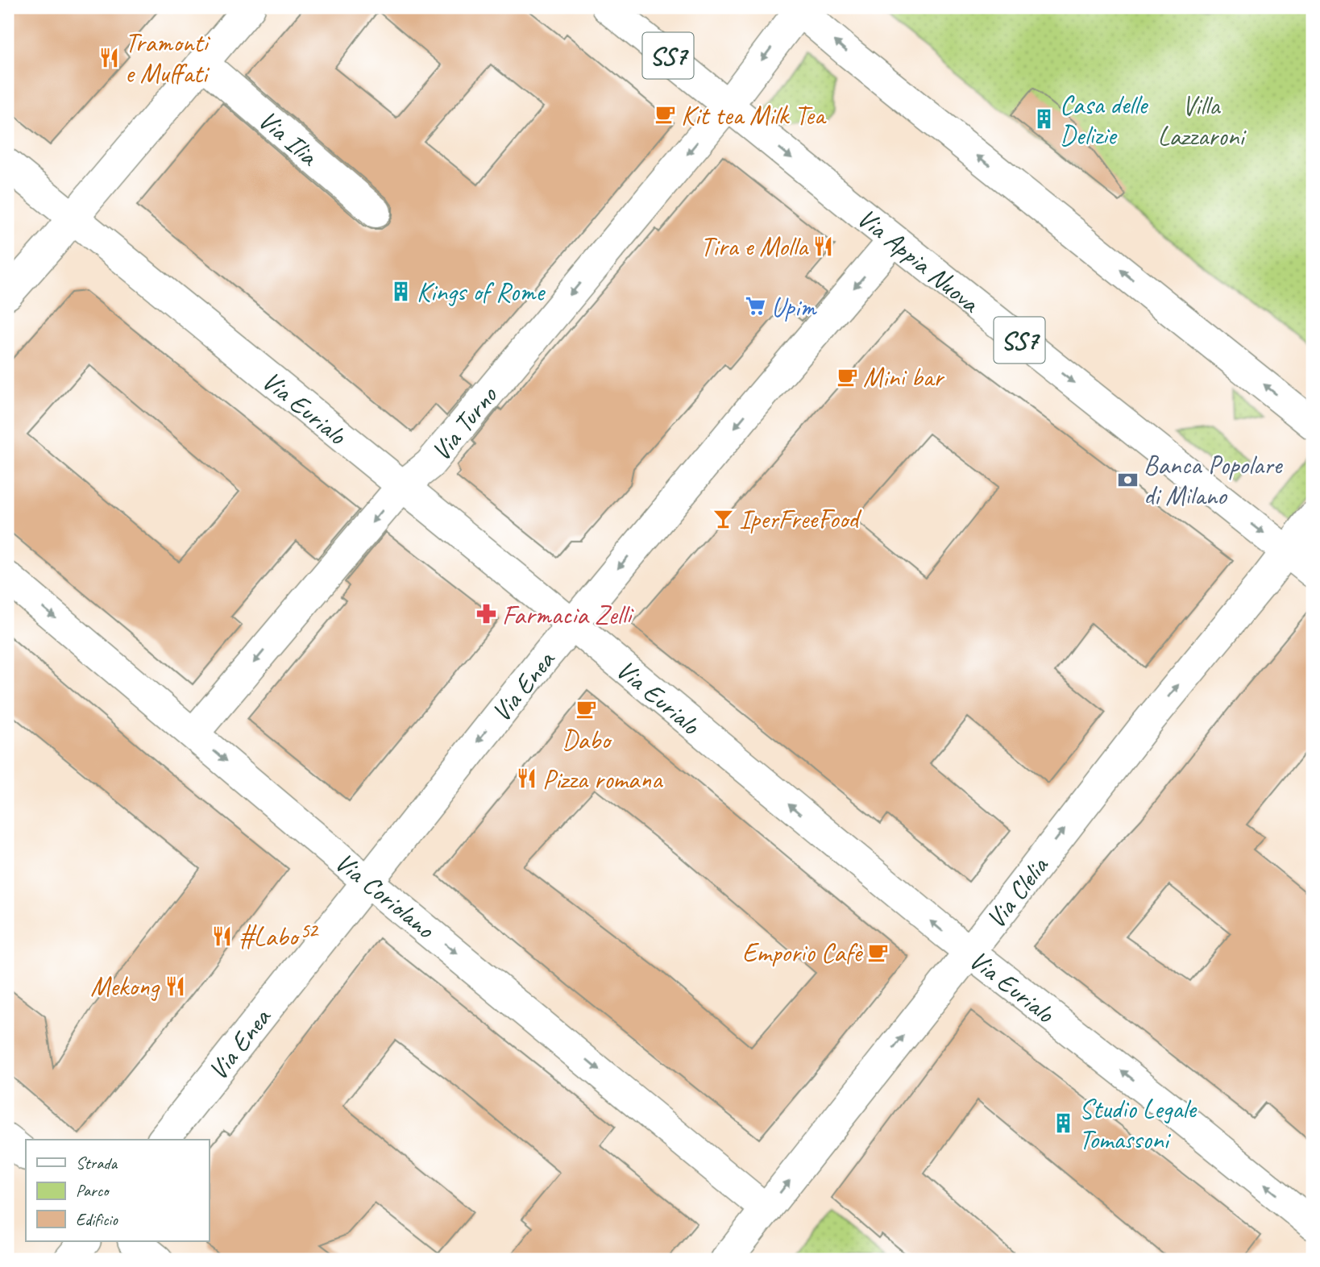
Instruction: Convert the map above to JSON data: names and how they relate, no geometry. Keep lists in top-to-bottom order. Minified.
{"streets":{"street":["SS7","Via Ilia","Via Appia Nuova","Via Eurialo","Via Turno","Via Enea","Via Clelia","Via Coriolano"]},"crossings":[["Via Appia Nuova","Via Turno"],["Via Appia Nuova","Via Enea"],["Via Appia Nuova","Via Clelia"],["Via Eurialo","Via Turno"],["Via Eurialo","Via Enea"],["Via Eurialo","Via Clelia"],["Via Turno","Via Coriolano"],["Via Enea","Via Coriolano"],["Via Clelia","Via Coriolano"]],"one_way":["Via Eurialo","Via Turno","Via Enea","Via Clelia","Via Coriolano"],"parks":["Villa Lazzaroni"],"places":{"restaurant":["Tramonti e Muffati","Tira e Molla","Pizza romana","#Labo⁵²","Mekong"],"cafe":["Kit tea Milk Tea","Mini bar","Dabo","Emporio Cafè"],"building":["Casa delle Delizie","Kings of Rome","Studio Legale Tomassoni"],"supermarket":["Upim"],"bank":["Banca Popolare di Milano"],"bar":["IperFreeFood"],"pharmacy":["Farmacia Zelli"]},"legend":["Strada","Parco","Edificio"]}
